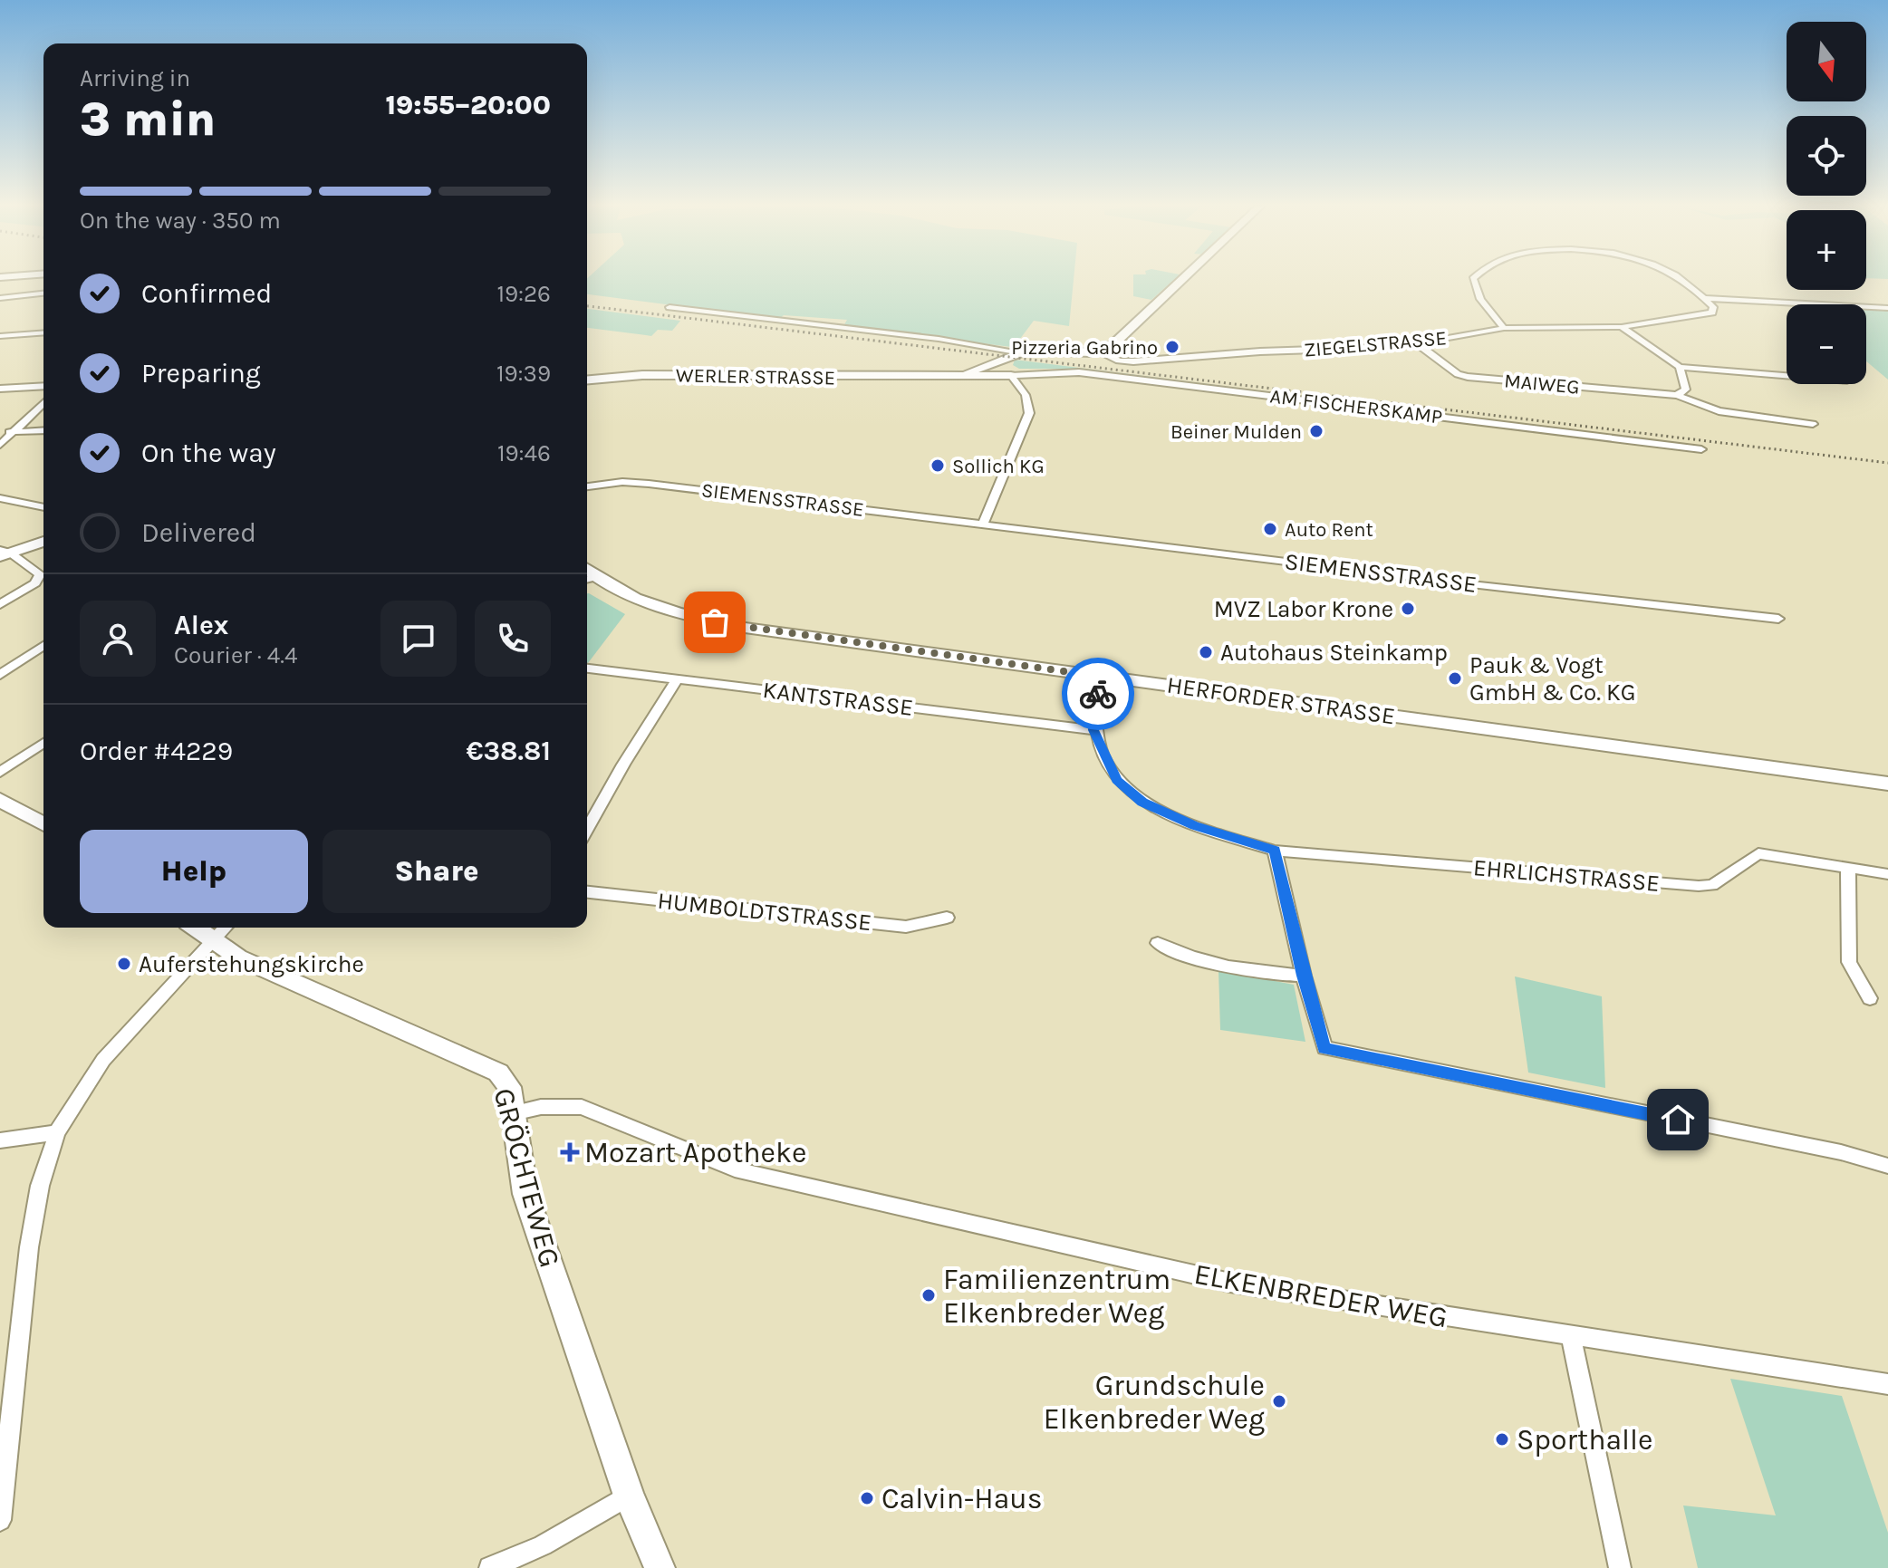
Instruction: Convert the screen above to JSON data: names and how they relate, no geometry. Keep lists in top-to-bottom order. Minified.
{"streets":{"main road":["WERLER STRASSE","HERFORDER STRASSE","GRÖCHTEWEG"],"street":["ZIEGELSTRASSE","MAIWEG","AM FISCHERSKAMP","SIEMENSSTRASSE","KANTSTRASSE","EHRLICHSTRASSE","HUMBOLDTSTRASSE","ELKENBREDER WEG"]},"crossings":[["ZIEGELSTRASSE","WERLER STRASSE"],["ZIEGELSTRASSE","MAIWEG"],["WERLER STRASSE","AM FISCHERSKAMP"],["KANTSTRASSE","EHRLICHSTRASSE"],["GRÖCHTEWEG","ELKENBREDER WEG"]],"places":{"other":["Pizzeria Gabrino","Beiner Mulden","Sollich KG","Auto Rent","MVZ Labor Krone","Autohaus Steinkamp","Pauk & Vogt GmbH & Co. KG","Auferstehungskirche","Familienzentrum Elkenbreder Weg","Grundschule Elkenbreder Weg","Sporthalle","Calvin-Haus"],"health":["Mozart Apotheke"]},"north":"bottom","page":{"map_buttons":["+","−"],"heading":["3 min","Arriving in","19:55–20:00"],"panel":["Alex","Courier · 4.4","Order #4229","€38.81"],"bar":"On the way · 350 m","list":[["Confirmed","19:26"],["Preparing","19:39"],["On the way","19:46"],"Delivered"],"buttons":["Help","Share"]}}
